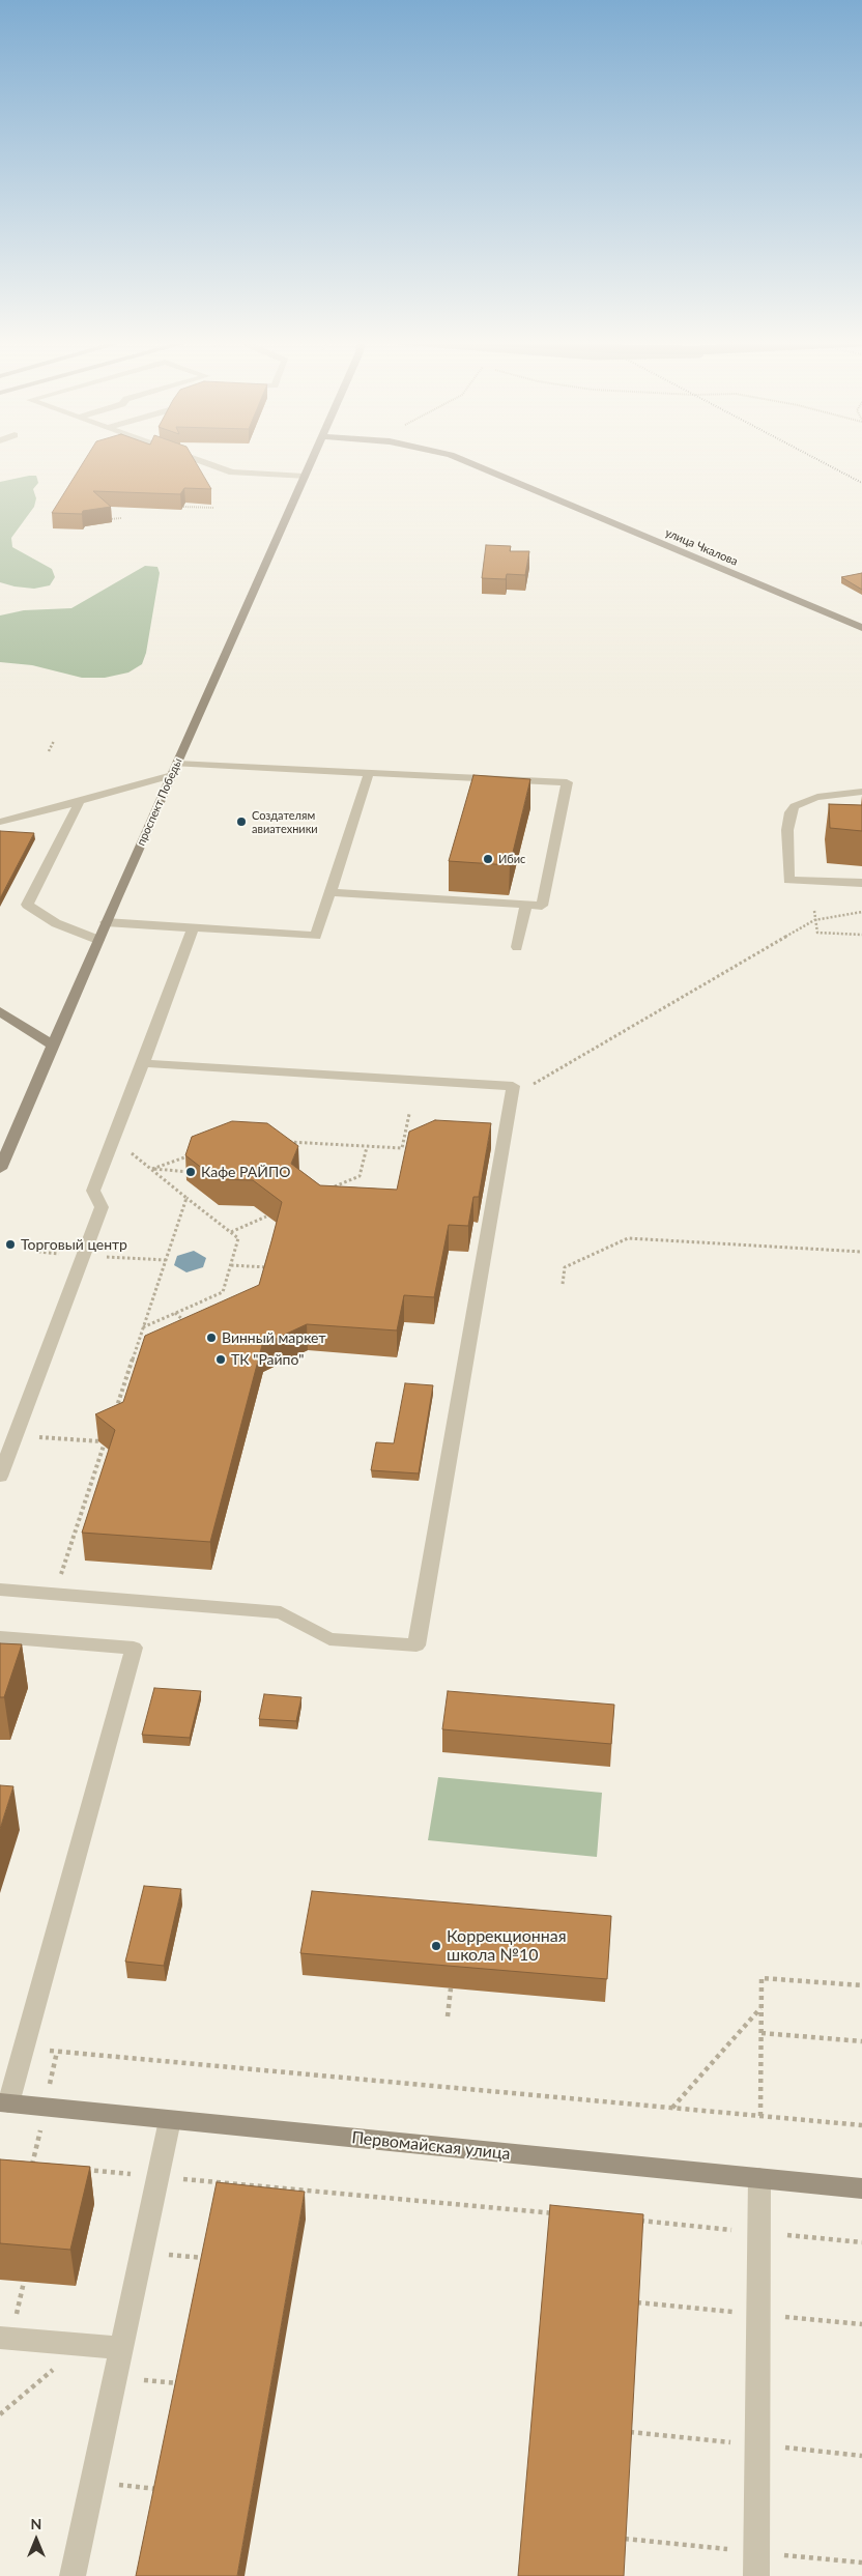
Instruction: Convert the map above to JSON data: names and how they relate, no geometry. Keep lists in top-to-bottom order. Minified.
{"streets":{"main road":["улица Чкалова","проспект Победы","Первомайская улица"]},"places":["Создателям авиатехники","Ибис","Кафе РАЙПО","Торговый центр","Винный маркет","ТК \"Райпо\"","Коррекционная школа №10"],"north":"top"}
